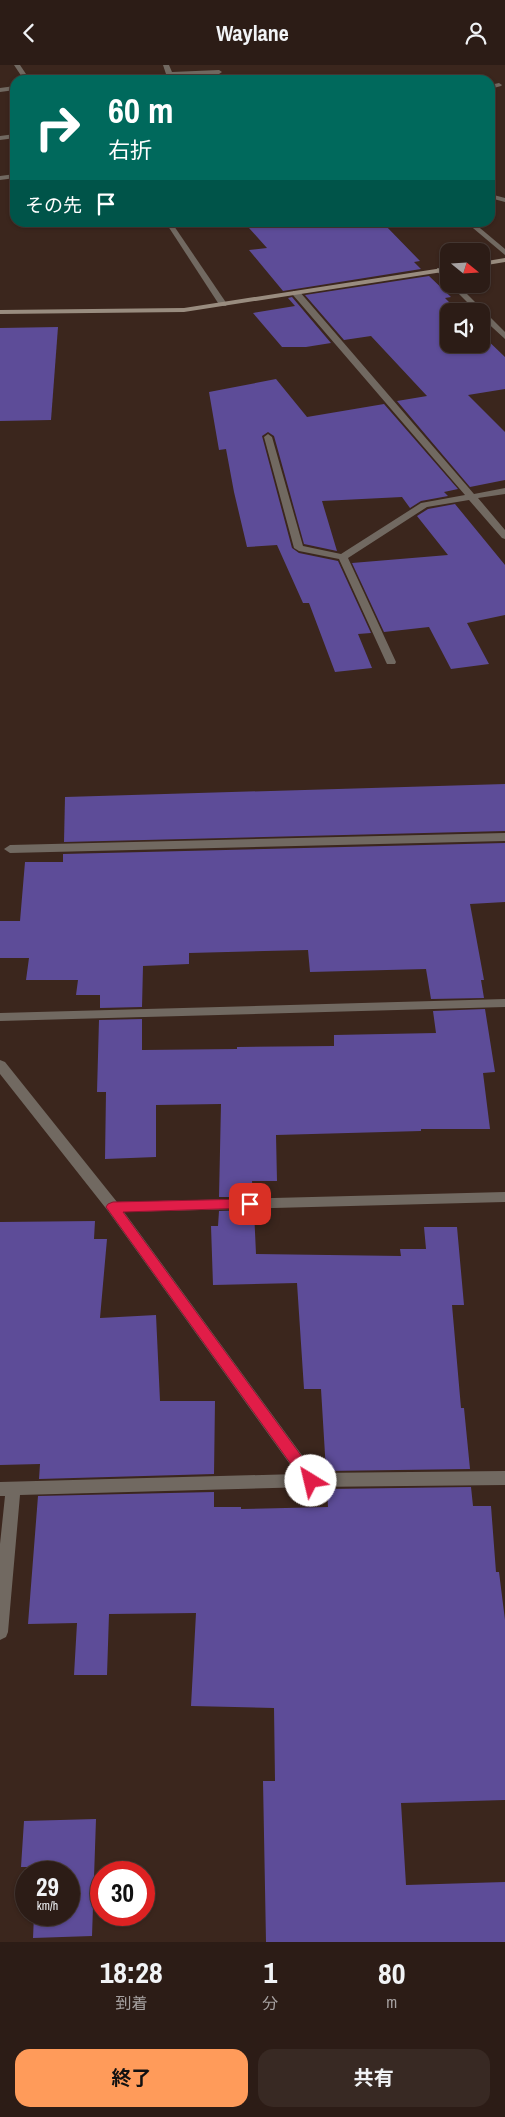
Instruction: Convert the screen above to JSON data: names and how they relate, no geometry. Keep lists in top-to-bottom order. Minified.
{"north":"right","page":{"header":"Waylane","turn":["60 m","右折"],"then":"その先","speed":"29 km/h","limit":"30","eta":["18:28","到着","1","分","80","m"],"buttons":["終了","共有"]}}
